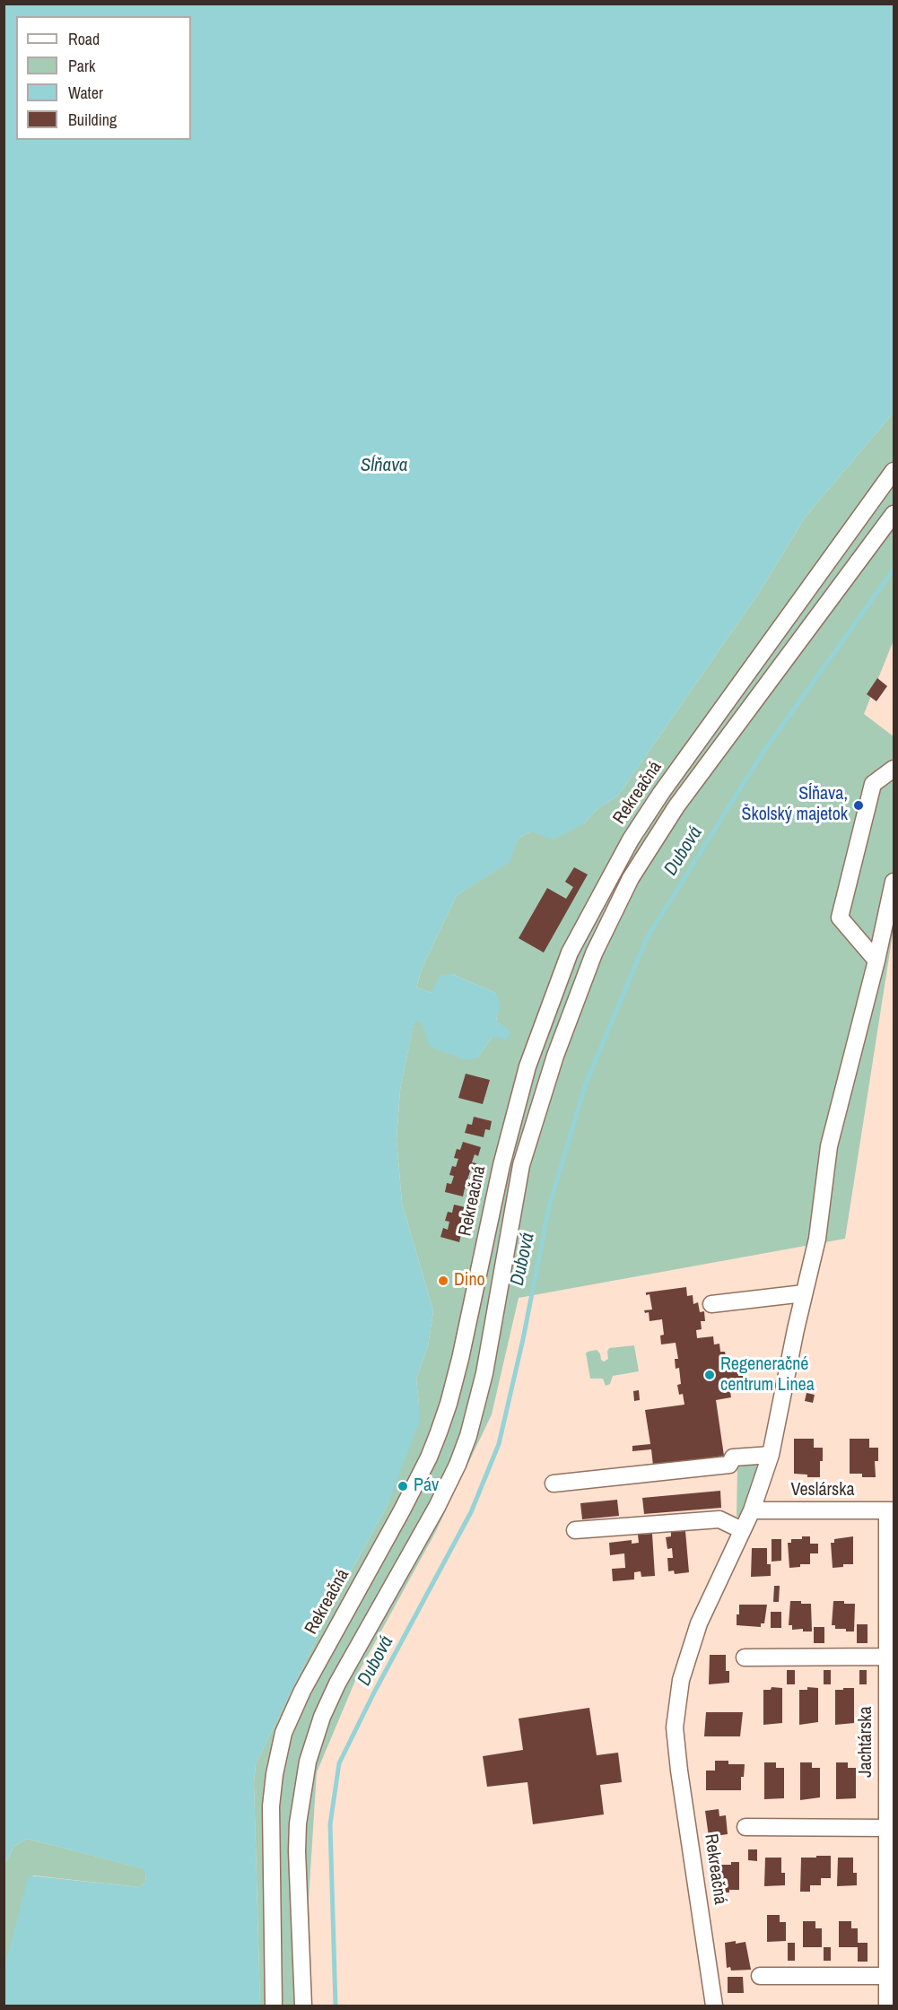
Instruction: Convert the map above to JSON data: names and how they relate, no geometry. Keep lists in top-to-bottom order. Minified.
{"streets":{"street":["Rekreačná","Veslárska","Jachtárska"]},"crossings":[["Rekreačná","Veslárska"],["Veslárska","Jachtárska"]],"water":["Sĺňava","Dubová"],"places":["Sĺňava, Školský majetok","Dino","Regeneračné centrum Linea","Páv"],"legend":["Road","Park","Water","Building"]}
